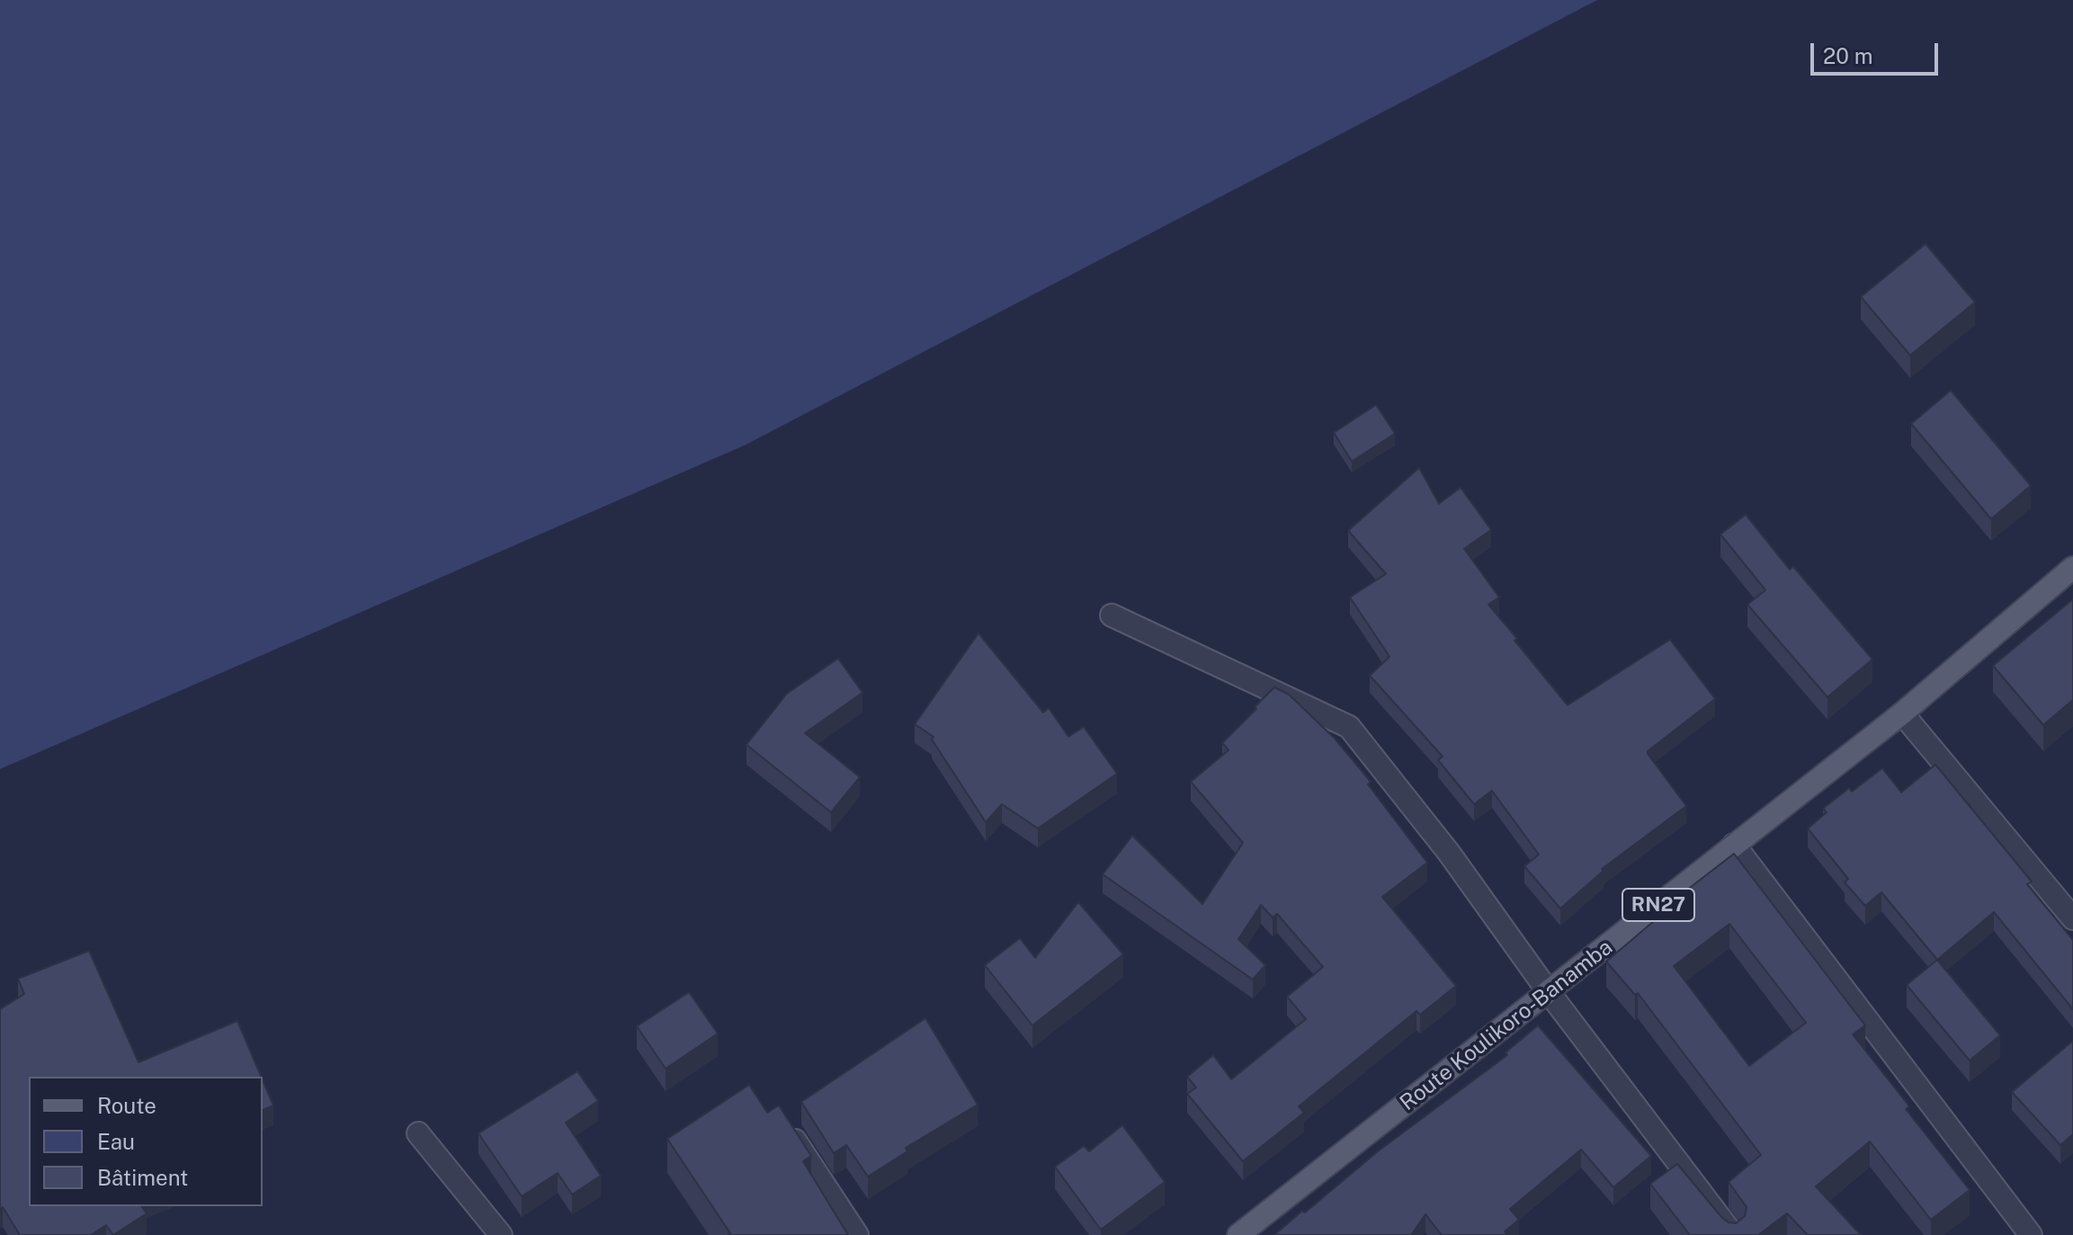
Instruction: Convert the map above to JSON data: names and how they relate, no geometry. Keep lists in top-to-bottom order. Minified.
{"streets":{"main road":["RN27","Route Koulikoro-Banamba"]},"legend":["Route","Eau","Bâtiment"],"scale_bar":"20 m"}
